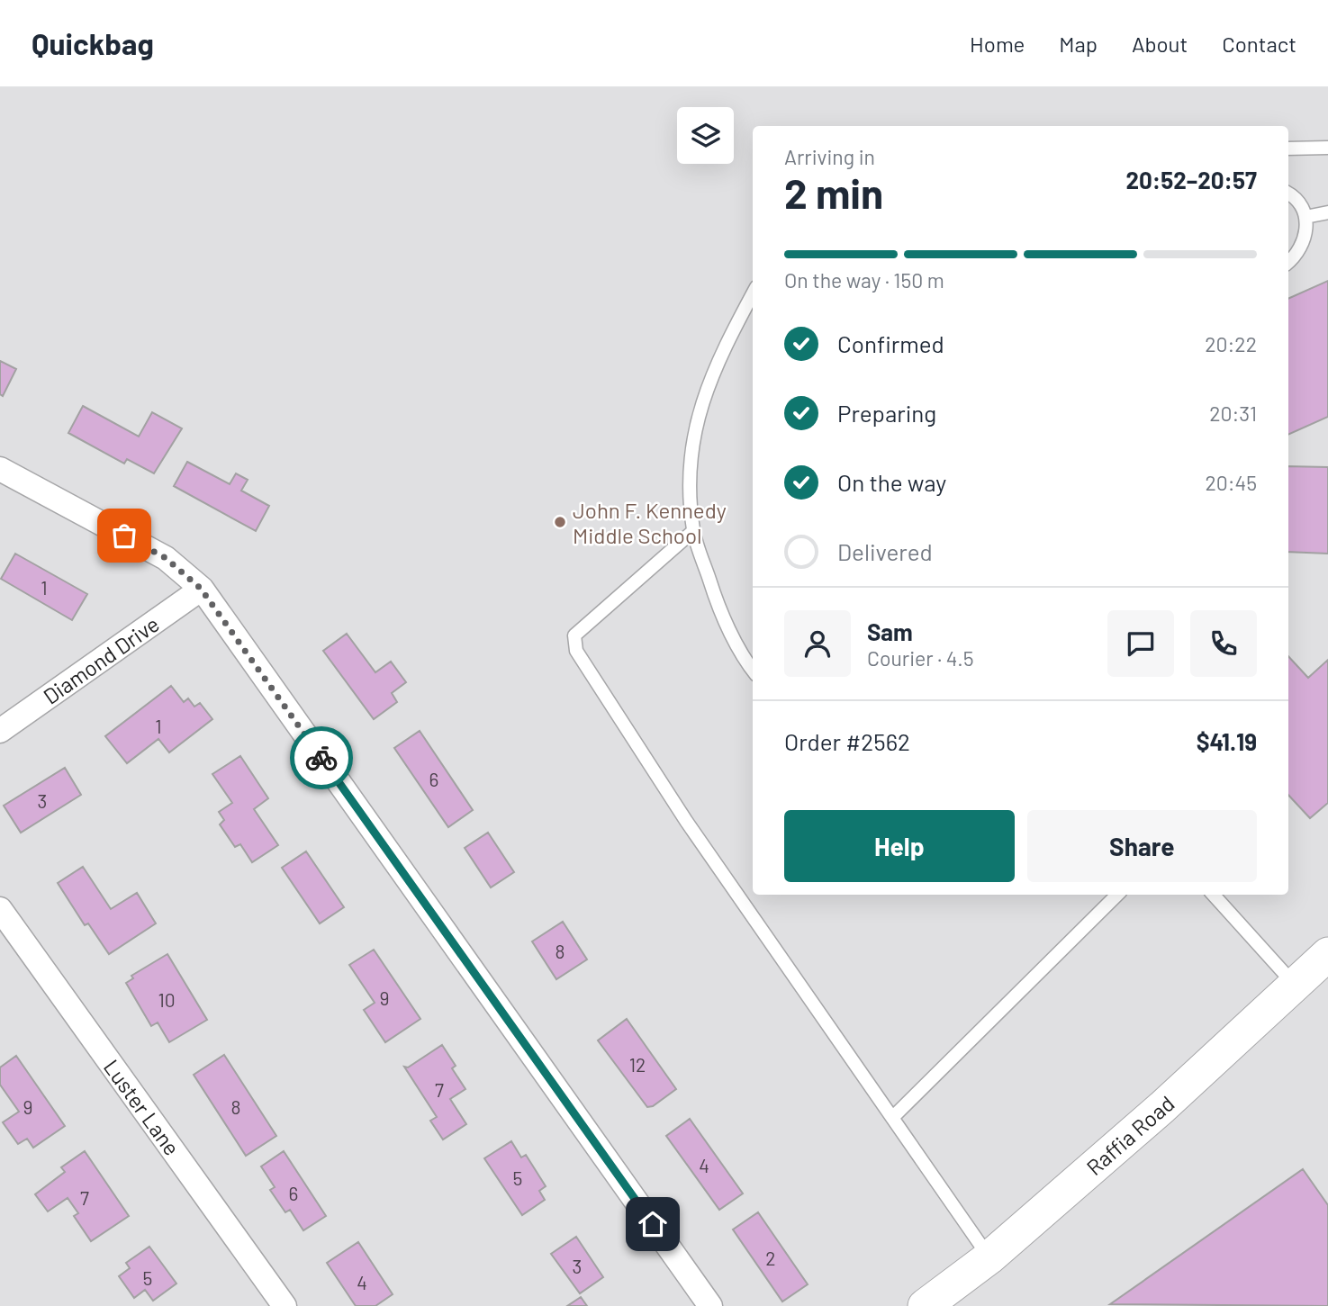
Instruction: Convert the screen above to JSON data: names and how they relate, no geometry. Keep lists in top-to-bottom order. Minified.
{"streets":{"main road":["Raffia Road"],"street":["Diamond Drive","Luster Lane"]},"places":["John F. Kennedy Middle School"],"house_numbers":["1","1","6","3","8","9","10","12","7","9","8","4","5","6","7","2","3","5","4"],"page":{"header":"Quickbag","nav":["Home","Map","About","Contact"],"heading":["2 min","Arriving in","20:52–20:57"],"panel":["Sam","Courier · 4.5","Order #2562","$41.19"],"bar":"On the way · 150 m","list":[["Confirmed","20:22"],["Preparing","20:31"],["On the way","20:45"],"Delivered"],"buttons":["Help","Share"]}}
